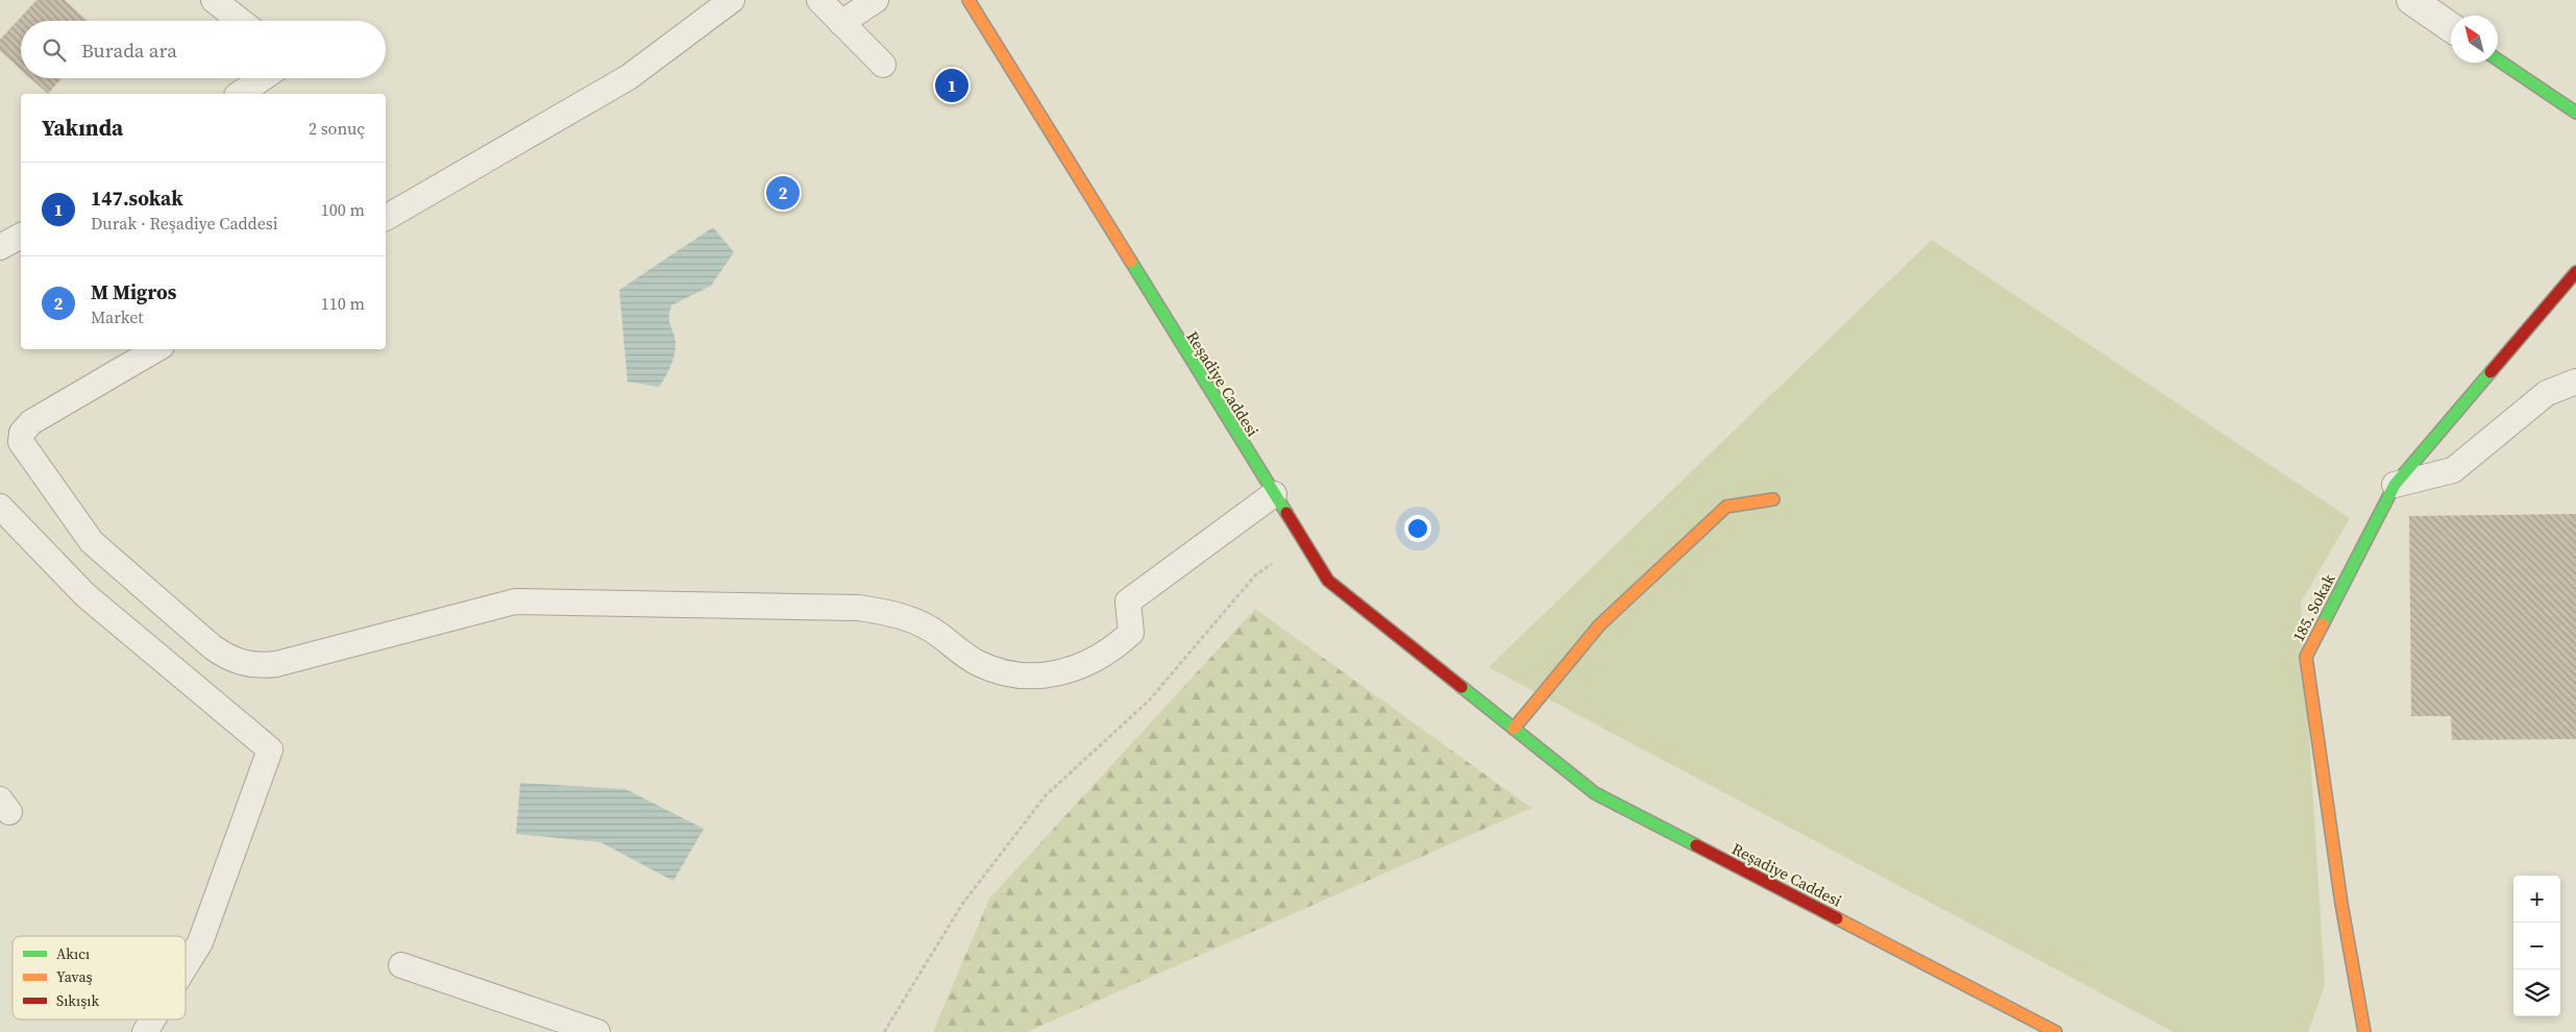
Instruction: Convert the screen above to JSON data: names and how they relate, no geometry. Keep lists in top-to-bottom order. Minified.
{"streets":{"main road":["Reşadiye Caddesi","185. Sokak"]},"legend":["Akıcı","Yavaş","Sıkışık"],"north":"top left","page":{"search":"Burada ara","pins":["1","2"],"heading":["Yakında","2 sonuç"],"list":[{"mark":"1","name":"147.sokak","note":"Durak · Reşadiye Caddesi","value":"100 m"},{"mark":"2","name":"M Migros","note":"Market","value":"110 m"}],"map_buttons":["+","−"]}}
